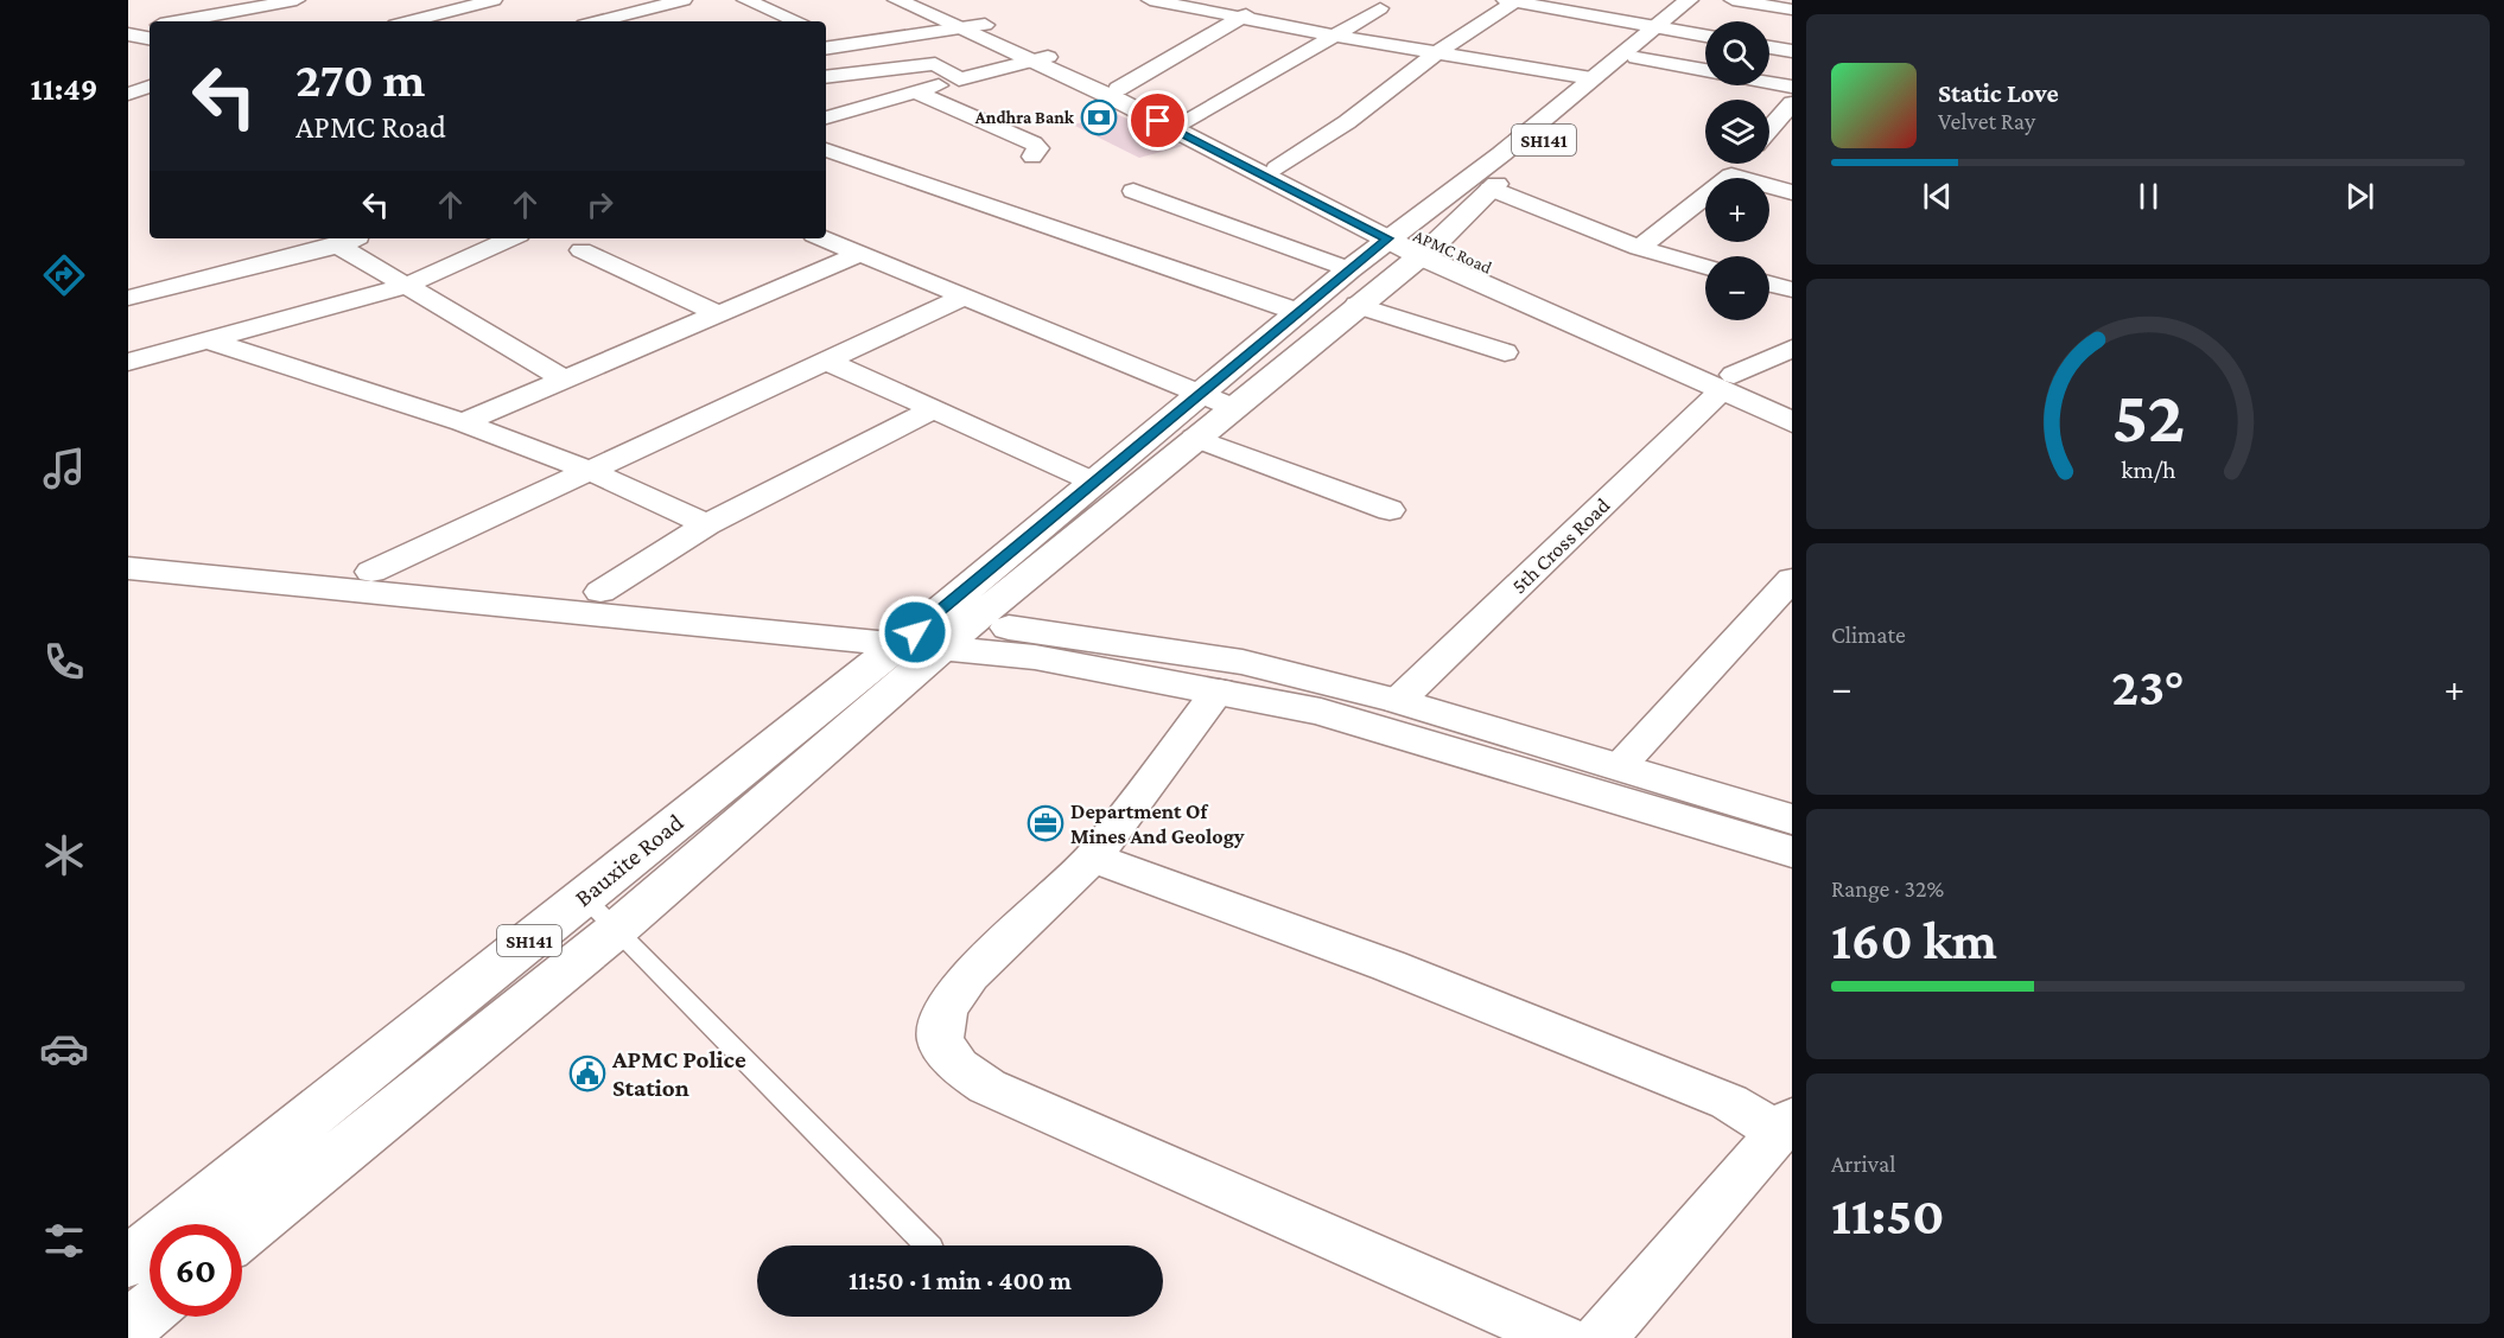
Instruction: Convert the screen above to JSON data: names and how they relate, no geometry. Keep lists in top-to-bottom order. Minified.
{"streets":{"main road":["SH141","APMC Road","Bauxite Road"],"street":["5th Cross Road"]},"crossings":[["SH141","APMC Road"],["SH141","Bauxite Road"],["APMC Road","5th Cross Road"]],"places":{"bank":["Andhra Bank"],"office":["Department Of Mines And Geology"],"public building":["APMC Police Station"]},"page":{"tabs":"11:49","map_buttons":["+","−"],"turn":["270 m","APMC Road"],"song":["Static Love","Velvet Ray"],"tile":["Climate",["Range · 32%","160 km"],["Arrival","11:50"]],"heat":["−","23°","+"],"limit":"60","trip":"11:50 · 1 min · 400 m","gauge":["52","km/h"]}}
